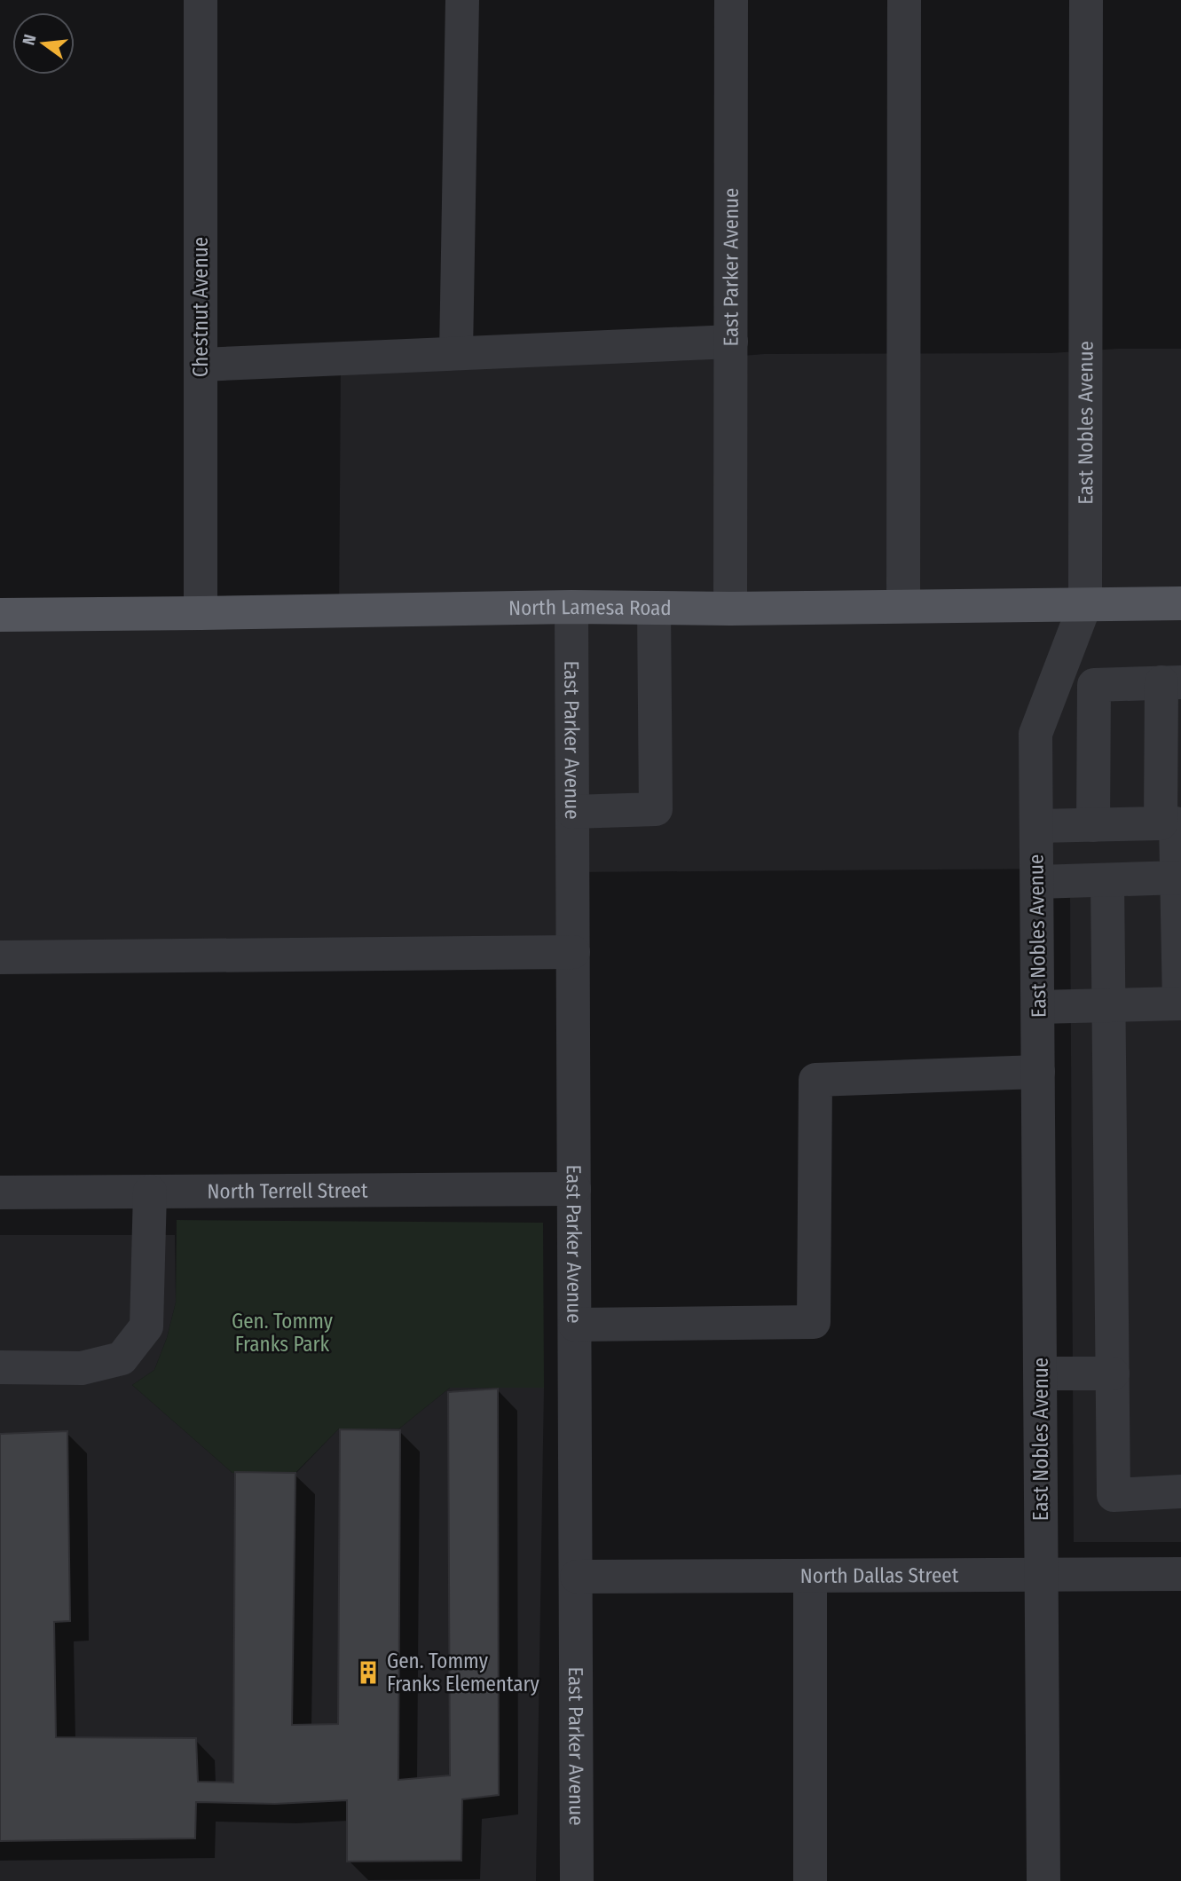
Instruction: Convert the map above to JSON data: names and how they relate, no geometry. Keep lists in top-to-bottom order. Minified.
{"streets":{"main road":["North Lamesa Road"],"street":["East Parker Avenue","Chestnut Avenue","East Nobles Avenue","North Terrell Street","North Dallas Street"]},"crossings":[["East Parker Avenue","North Lamesa Road"],["East Parker Avenue","North Terrell Street"],["East Parker Avenue","North Dallas Street"],["Chestnut Avenue","North Lamesa Road"],["East Nobles Avenue","North Lamesa Road"],["East Nobles Avenue","North Dallas Street"]],"parks":["Gen. Tommy Franks Park"],"places":{"building":["Gen. Tommy Franks Elementary"]},"north":"left"}
